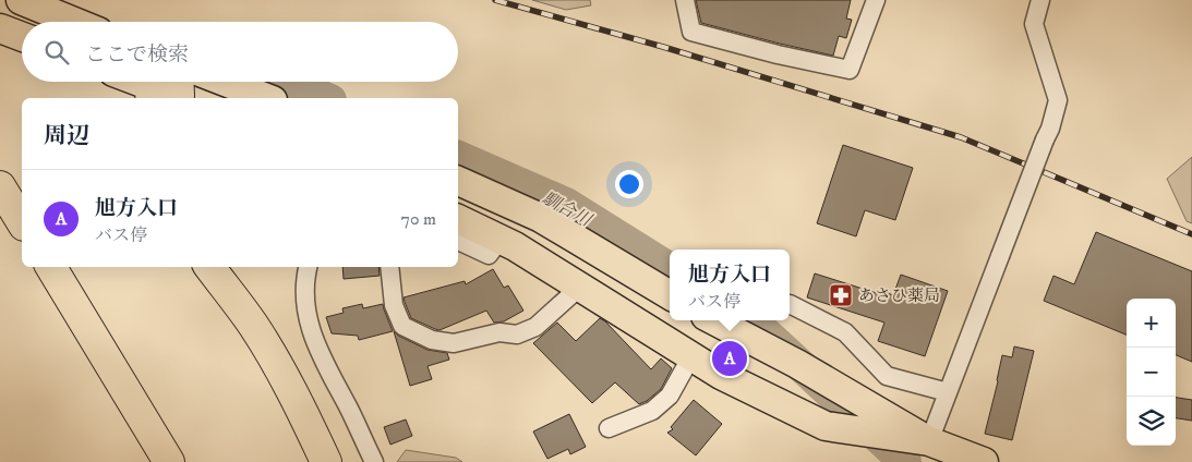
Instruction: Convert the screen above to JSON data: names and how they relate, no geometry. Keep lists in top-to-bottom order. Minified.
{"water":["馴合川"],"places":{"pharmacy":["あさひ薬局"]},"page":{"search":"ここで検索","heading":"周辺","list":[{"mark":"A","name":"旭方入口","note":"バス停","value":"70 m"}],"popup":["旭方入口","バス停"],"map_buttons":["+","−"],"pins":"A"}}
